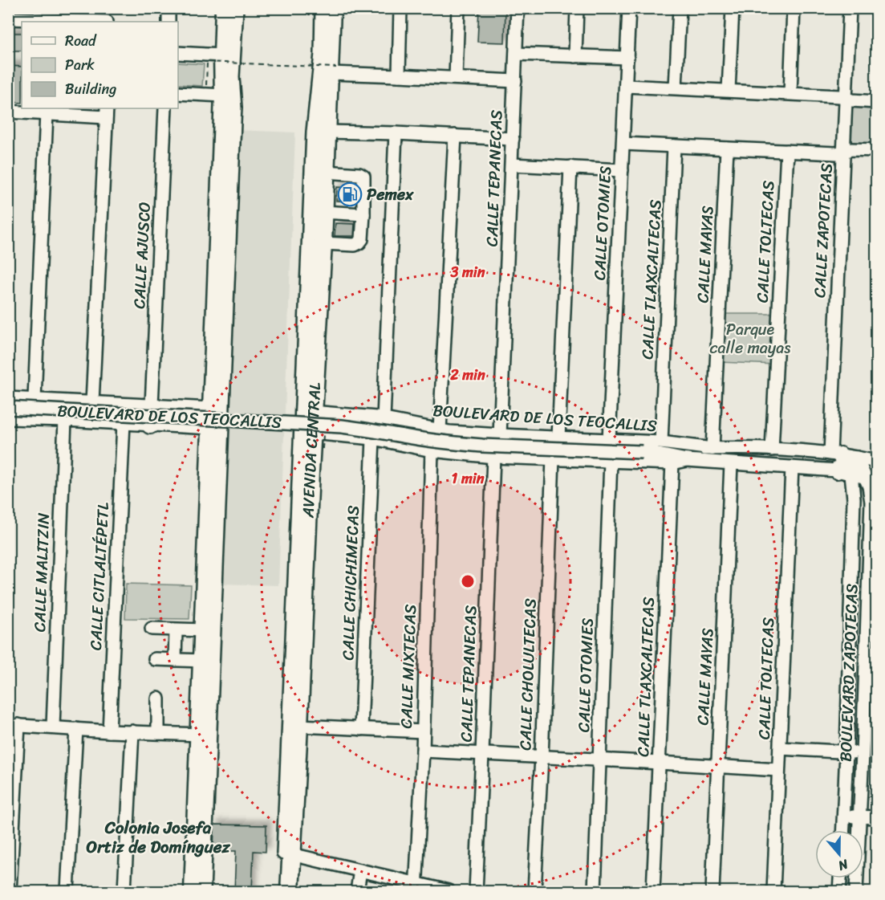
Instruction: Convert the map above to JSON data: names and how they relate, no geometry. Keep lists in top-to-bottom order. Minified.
{"streets":{"highway":["AVENIDA CENTRAL"],"street":["CALLE TEPANECAS","CALLE OTOMIES","CALLE ZAPOTECAS","CALLE TOLTECAS","CALLE MAYAS","CALLE AJUSCO","CALLE TLAXCALTECAS","BOULEVARD DE LOS TEOCALLIS","CALLE MALITZIN","CALLE CITLALTÉPETL","CALLE CHICHIMECAS","CALLE MIXTECAS","BOULEVARD ZAPOTECAS","CALLE CHOLULTECAS"]},"crossings":[["CALLE TEPANECAS","BOULEVARD DE LOS TEOCALLIS"],["CALLE OTOMIES","BOULEVARD DE LOS TEOCALLIS"],["CALLE ZAPOTECAS","BOULEVARD DE LOS TEOCALLIS"],["CALLE ZAPOTECAS","BOULEVARD ZAPOTECAS"],["CALLE TOLTECAS","BOULEVARD DE LOS TEOCALLIS"],["CALLE MAYAS","BOULEVARD DE LOS TEOCALLIS"],["CALLE AJUSCO","BOULEVARD DE LOS TEOCALLIS"],["CALLE TLAXCALTECAS","BOULEVARD DE LOS TEOCALLIS"],["BOULEVARD DE LOS TEOCALLIS","AVENIDA CENTRAL"],["BOULEVARD DE LOS TEOCALLIS","CALLE MALITZIN"],["BOULEVARD DE LOS TEOCALLIS","CALLE CITLALTÉPETL"],["BOULEVARD DE LOS TEOCALLIS","BOULEVARD ZAPOTECAS"]],"districts":["Colonia Josefa Ortiz de Domínguez"],"parks":["Parque calle mayas"],"places":{"fuel station":["Pemex"]},"legend":["Road","Park","Building"],"north":"bottom","rings":["3 min","2 min","1 min"]}
